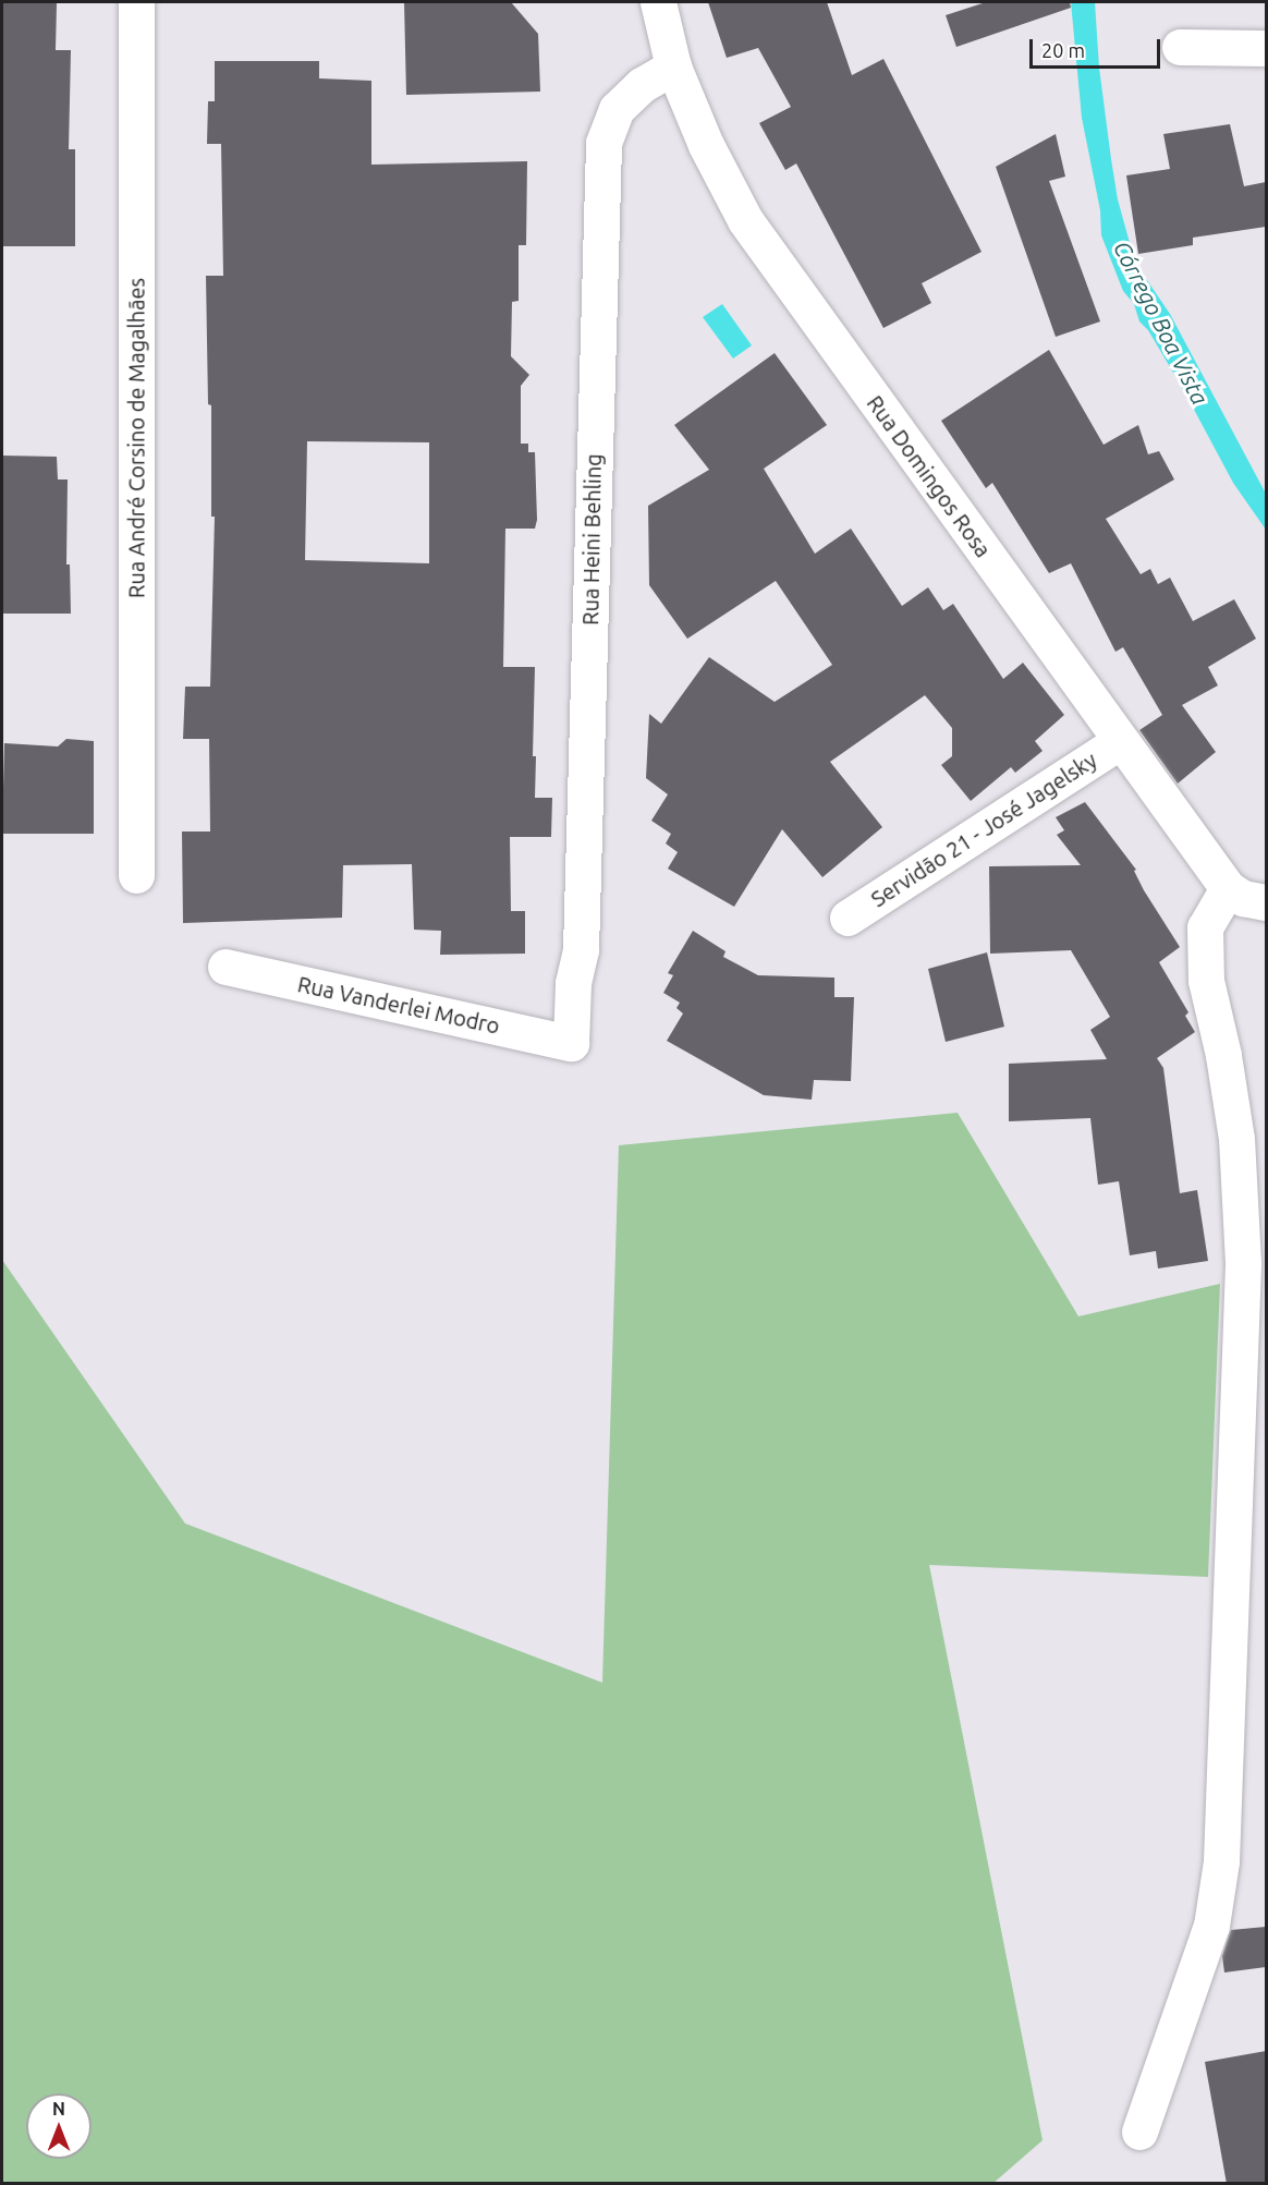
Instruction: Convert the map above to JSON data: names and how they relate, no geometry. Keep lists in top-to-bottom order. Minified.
{"streets":{"street":["Rua André Corsino de Magalhães","Rua Domingos Rosa","Rua Heini Behling","Servidão 21 - José Jagelsky","Rua Vanderlei Modro"]},"crossings":[["Rua Domingos Rosa","Rua Heini Behling"],["Rua Domingos Rosa","Servidão 21 - José Jagelsky"],["Rua Heini Behling","Rua Vanderlei Modro"]],"water":["Córrego Boa Vista"],"scale_bar":"20 m","north":"top"}
